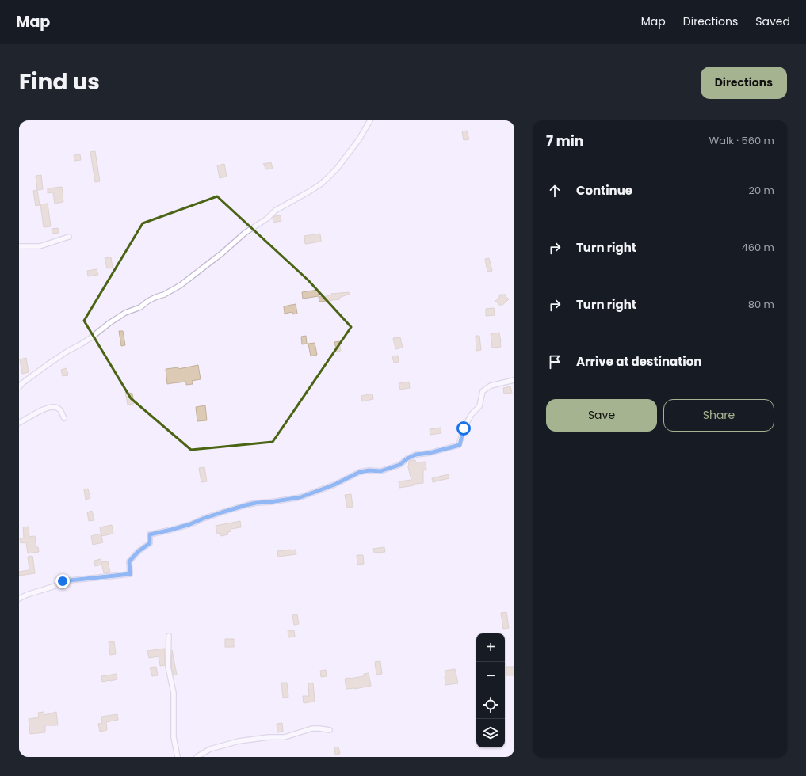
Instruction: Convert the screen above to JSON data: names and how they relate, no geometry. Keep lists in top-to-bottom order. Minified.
{"page":{"header":"Map","nav":["Map","Directions","Saved"],"title":"Find us","buttons":["Directions",["Save","Share"]],"heading":["7 min","Walk · 560 m"],"list":[["Continue","20 m"],["Turn right","460 m"],["Turn right","80 m"],"Arrive at destination"],"map_buttons":["+","−"]}}
